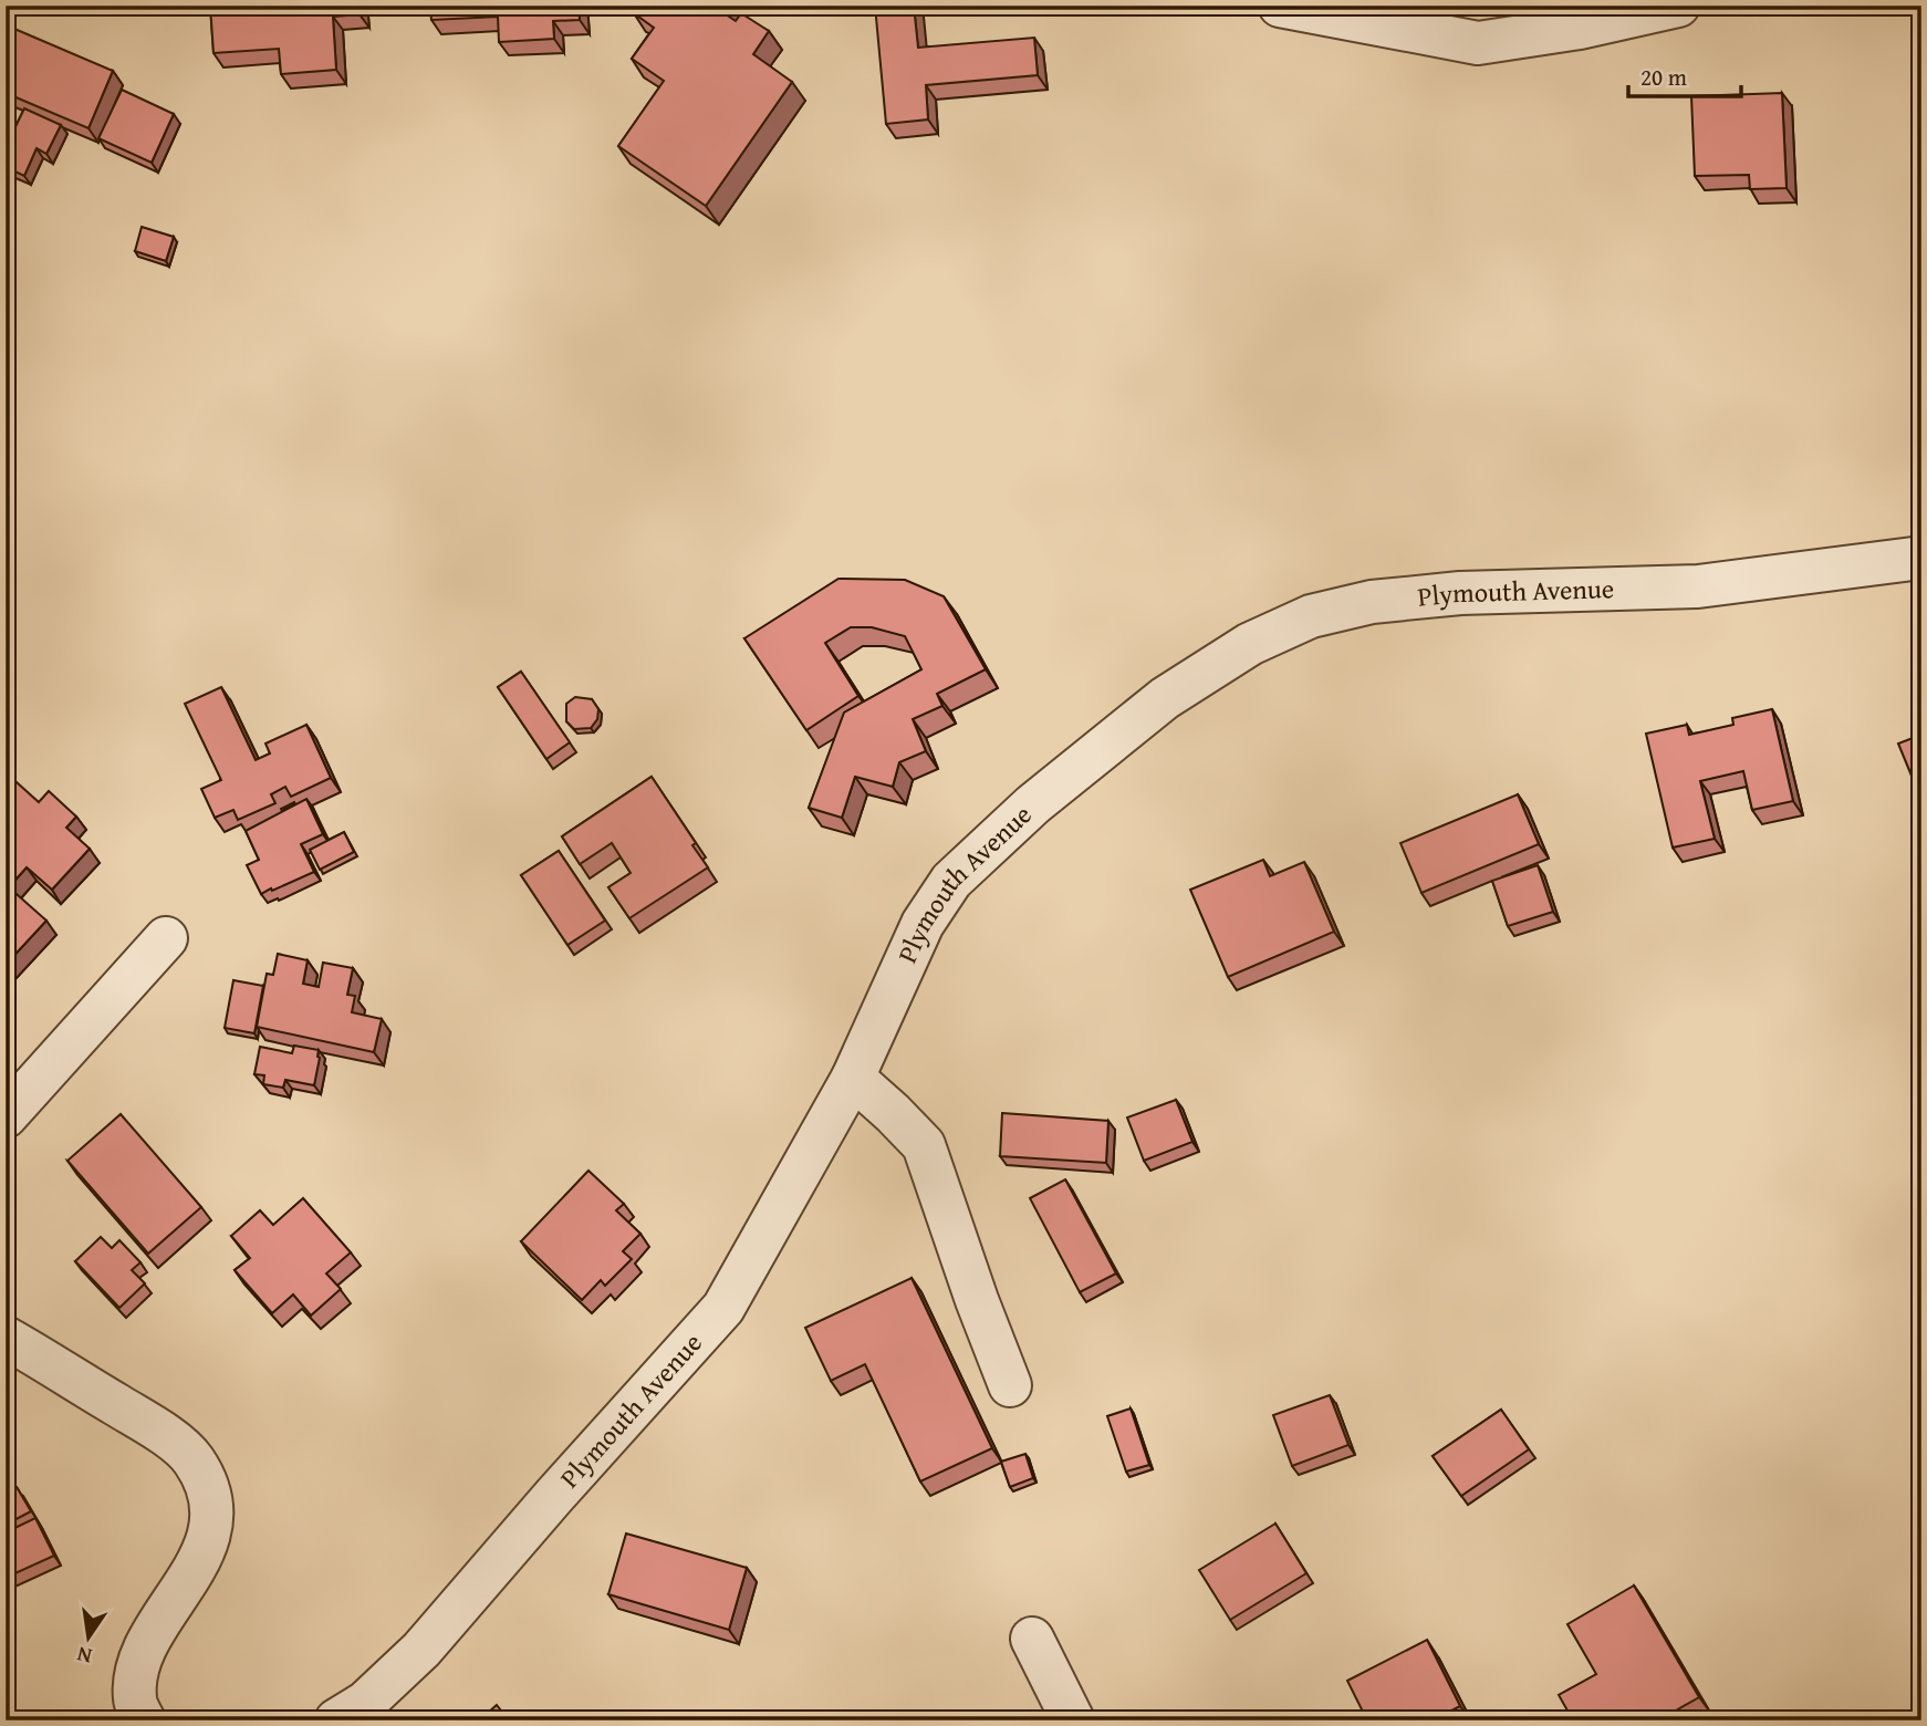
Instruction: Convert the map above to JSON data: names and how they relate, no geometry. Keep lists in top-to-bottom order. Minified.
{"streets":{"street":["Plymouth Avenue"]},"scale_bar":"20 m","north":"bottom"}
